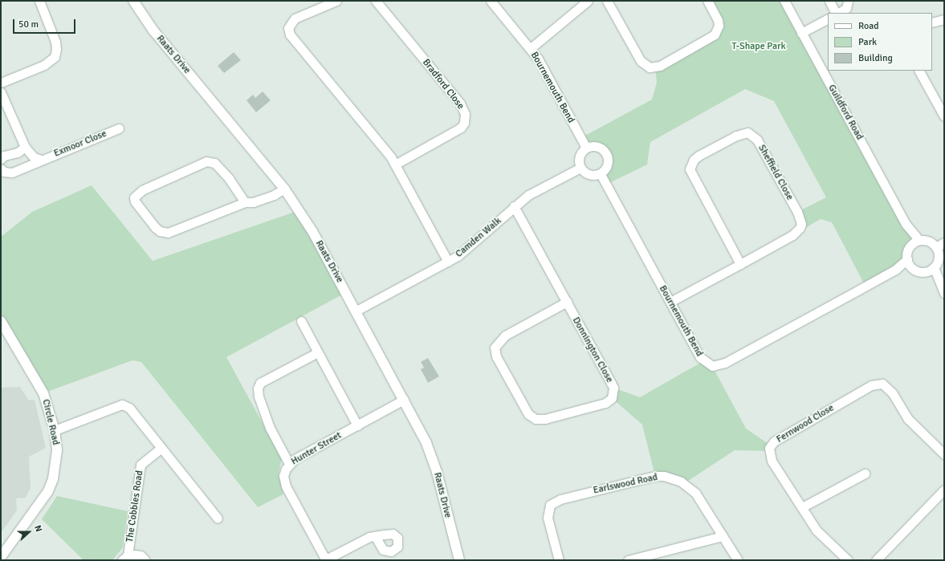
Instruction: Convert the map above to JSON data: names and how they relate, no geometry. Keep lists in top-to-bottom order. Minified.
{"streets":{"street":["Raats Drive","Bradford Close","Bournemouth Bend","Guildford Road","Exmoor Close","Sheffield Close","Camden Walk","Donnington Close","Circle Road","Fernwood Close","Hunter Street","Earlswood Road","The Cobbles Road"]},"crossings":[["Raats Drive","Camden Walk"],["Raats Drive","Hunter Street"],["Bournemouth Bend","Guildford Road"],["Bournemouth Bend","Sheffield Close"],["Bournemouth Bend","Camden Walk"],["Camden Walk","Donnington Close"]],"parks":["T-Shape Park"],"legend":["Road","Park","Building"],"scale_bar":"50 m","north":"right"}
